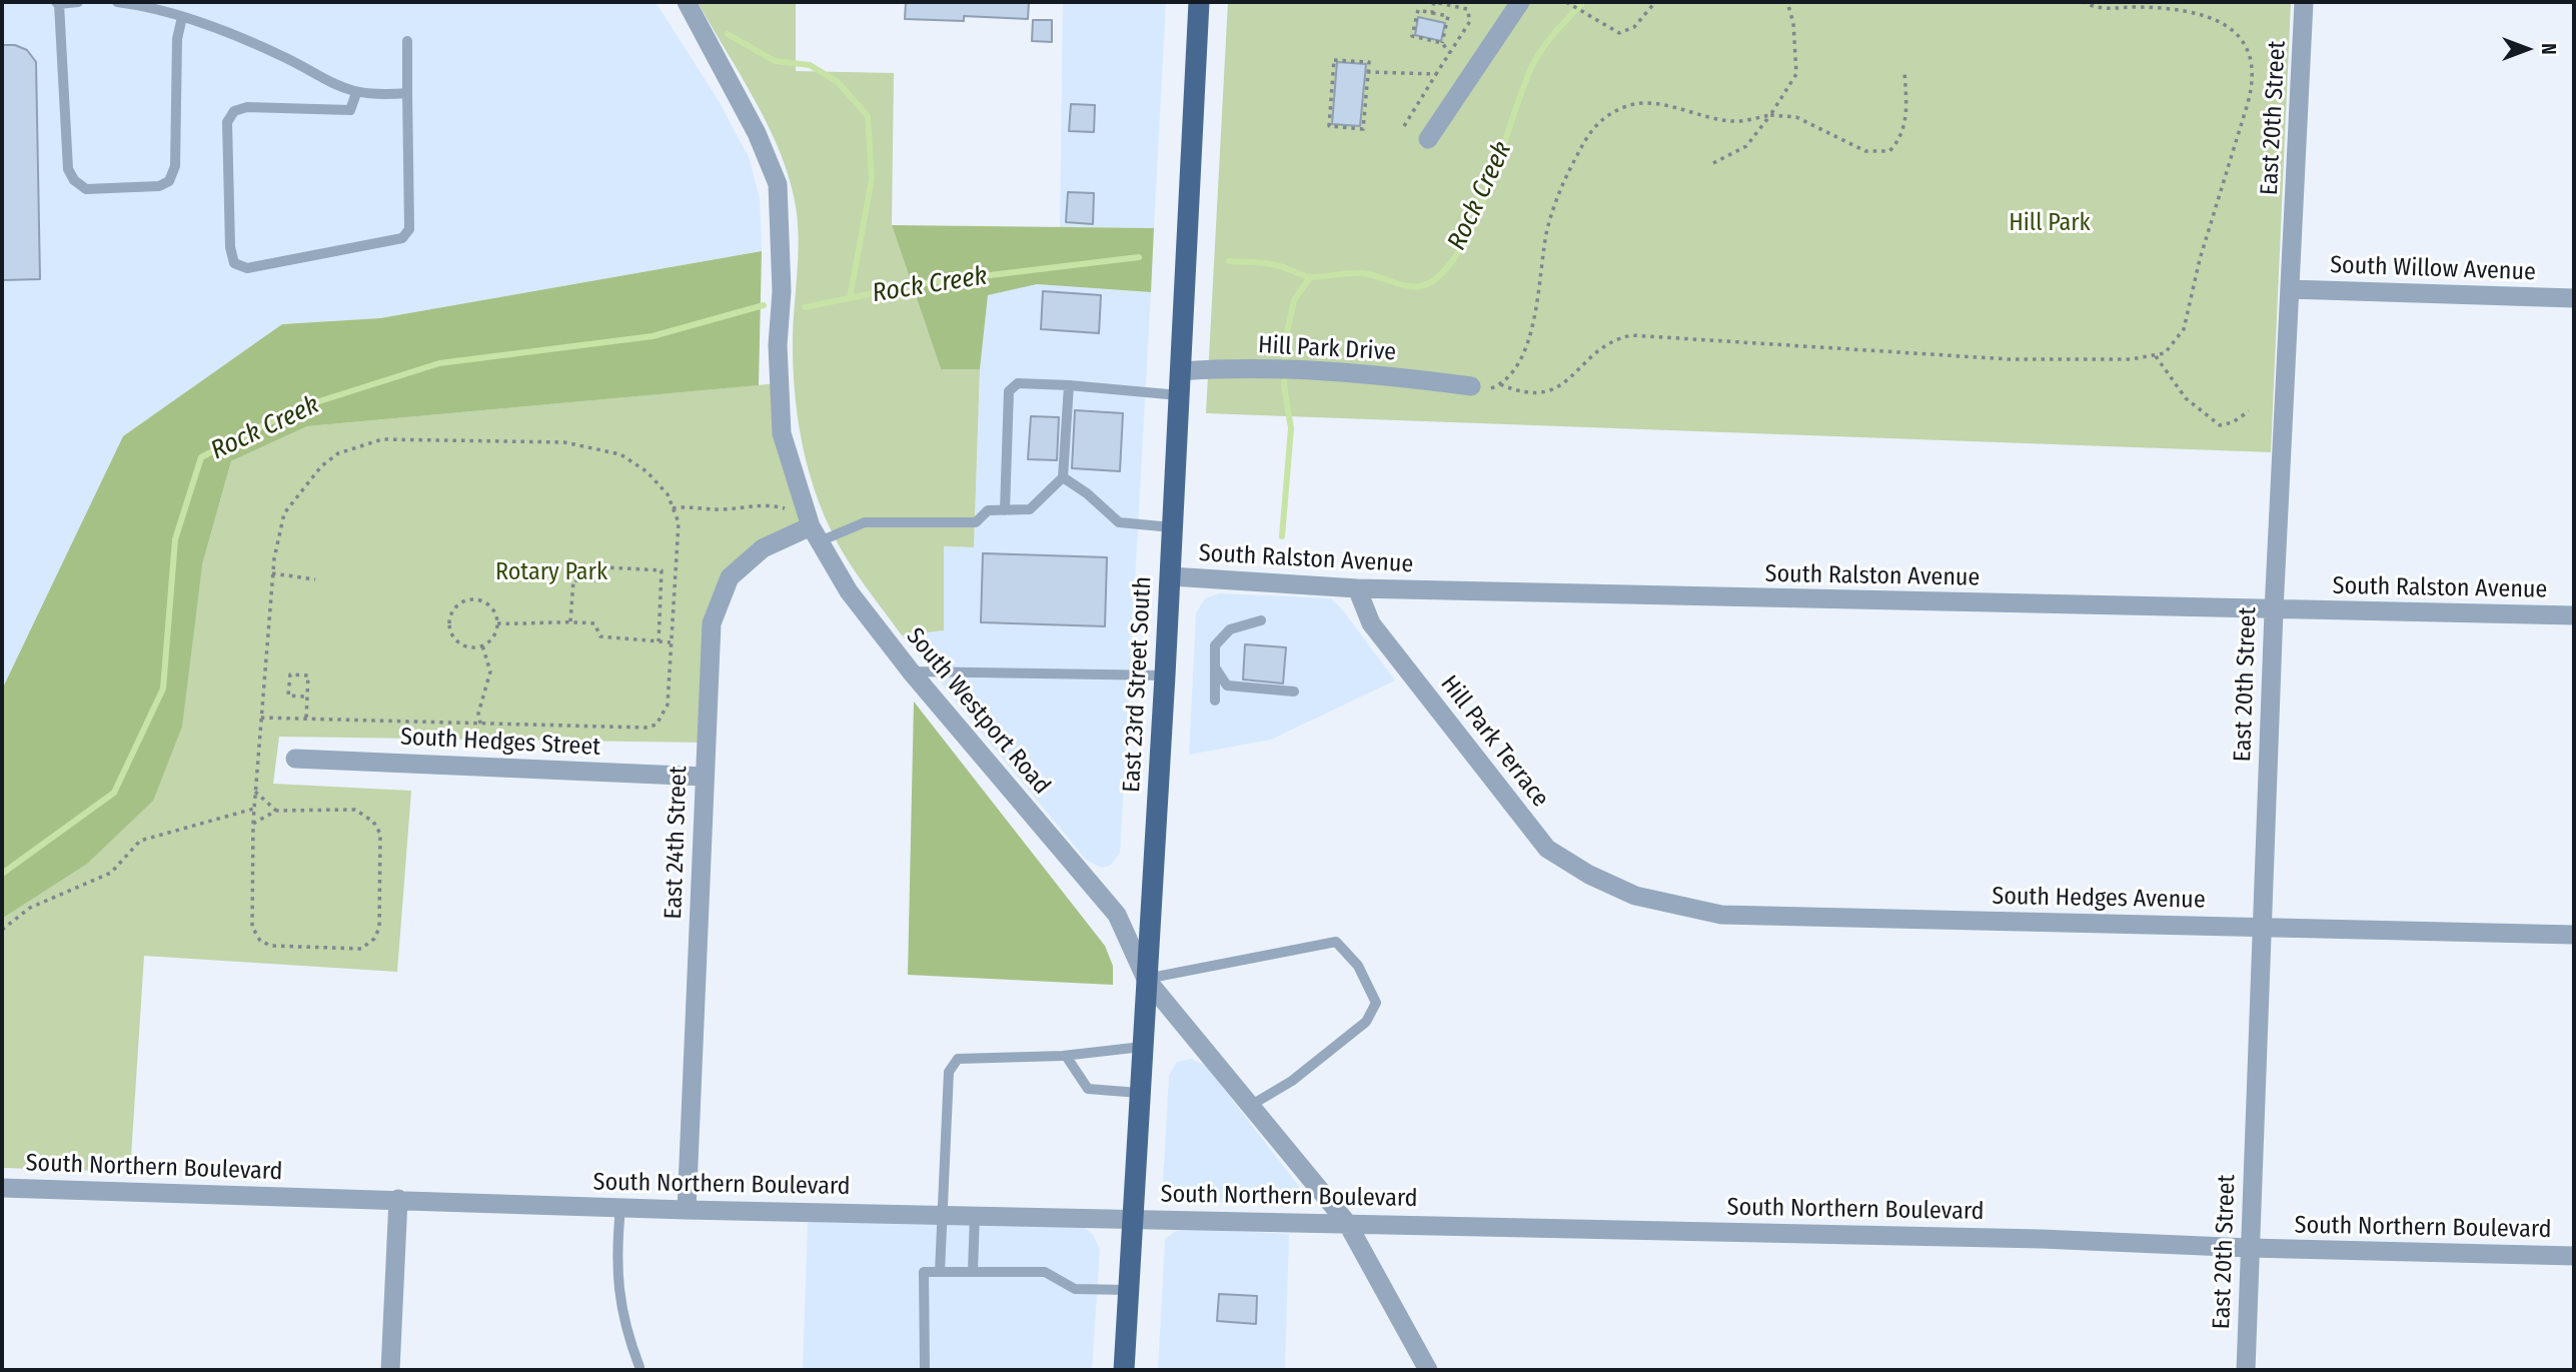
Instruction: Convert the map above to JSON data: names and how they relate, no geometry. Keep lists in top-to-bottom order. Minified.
{"streets":{"main road":["East 23rd Street South"],"street":["East 20th Street","South Willow Avenue","Hill Park Drive","South Ralston Avenue","South Westport Road","Hill Park Terrace","South Hedges Street","East 24th Street","South Hedges Avenue","South Northern Boulevard"]},"crossings":[["East 20th Street","South Willow Avenue"],["East 20th Street","South Ralston Avenue"],["East 20th Street","South Hedges Avenue"],["East 20th Street","South Northern Boulevard"],["Hill Park Drive","East 23rd Street South"],["South Ralston Avenue","East 23rd Street South"],["South Ralston Avenue","Hill Park Terrace"],["East 23rd Street South","South Westport Road"],["East 23rd Street South","South Northern Boulevard"],["South Westport Road","East 24th Street"],["South Westport Road","South Northern Boulevard"],["Hill Park Terrace","South Hedges Avenue"],["South Hedges Street","East 24th Street"],["East 24th Street","South Northern Boulevard"]],"water":["Rock Creek"],"parks":["Hill Park","Rotary Park"],"north":"right"}
